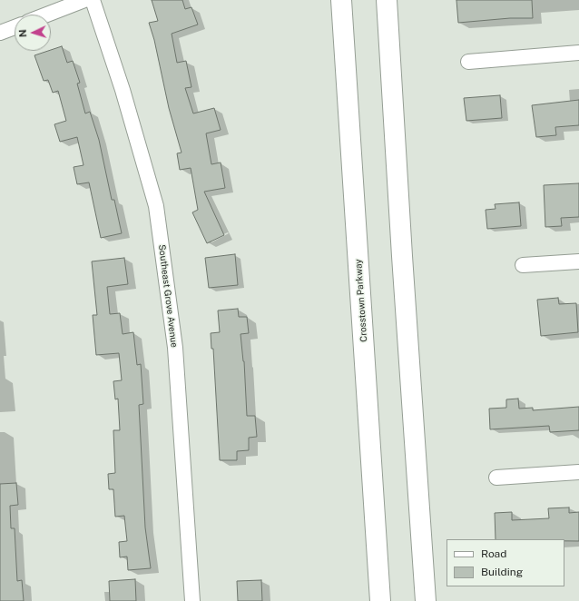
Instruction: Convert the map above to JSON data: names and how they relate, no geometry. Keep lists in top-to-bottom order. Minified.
{"streets":{"main road":["Crosstown Parkway"],"street":["Southeast Grove Avenue"]},"legend":["Road","Building"],"north":"left"}
